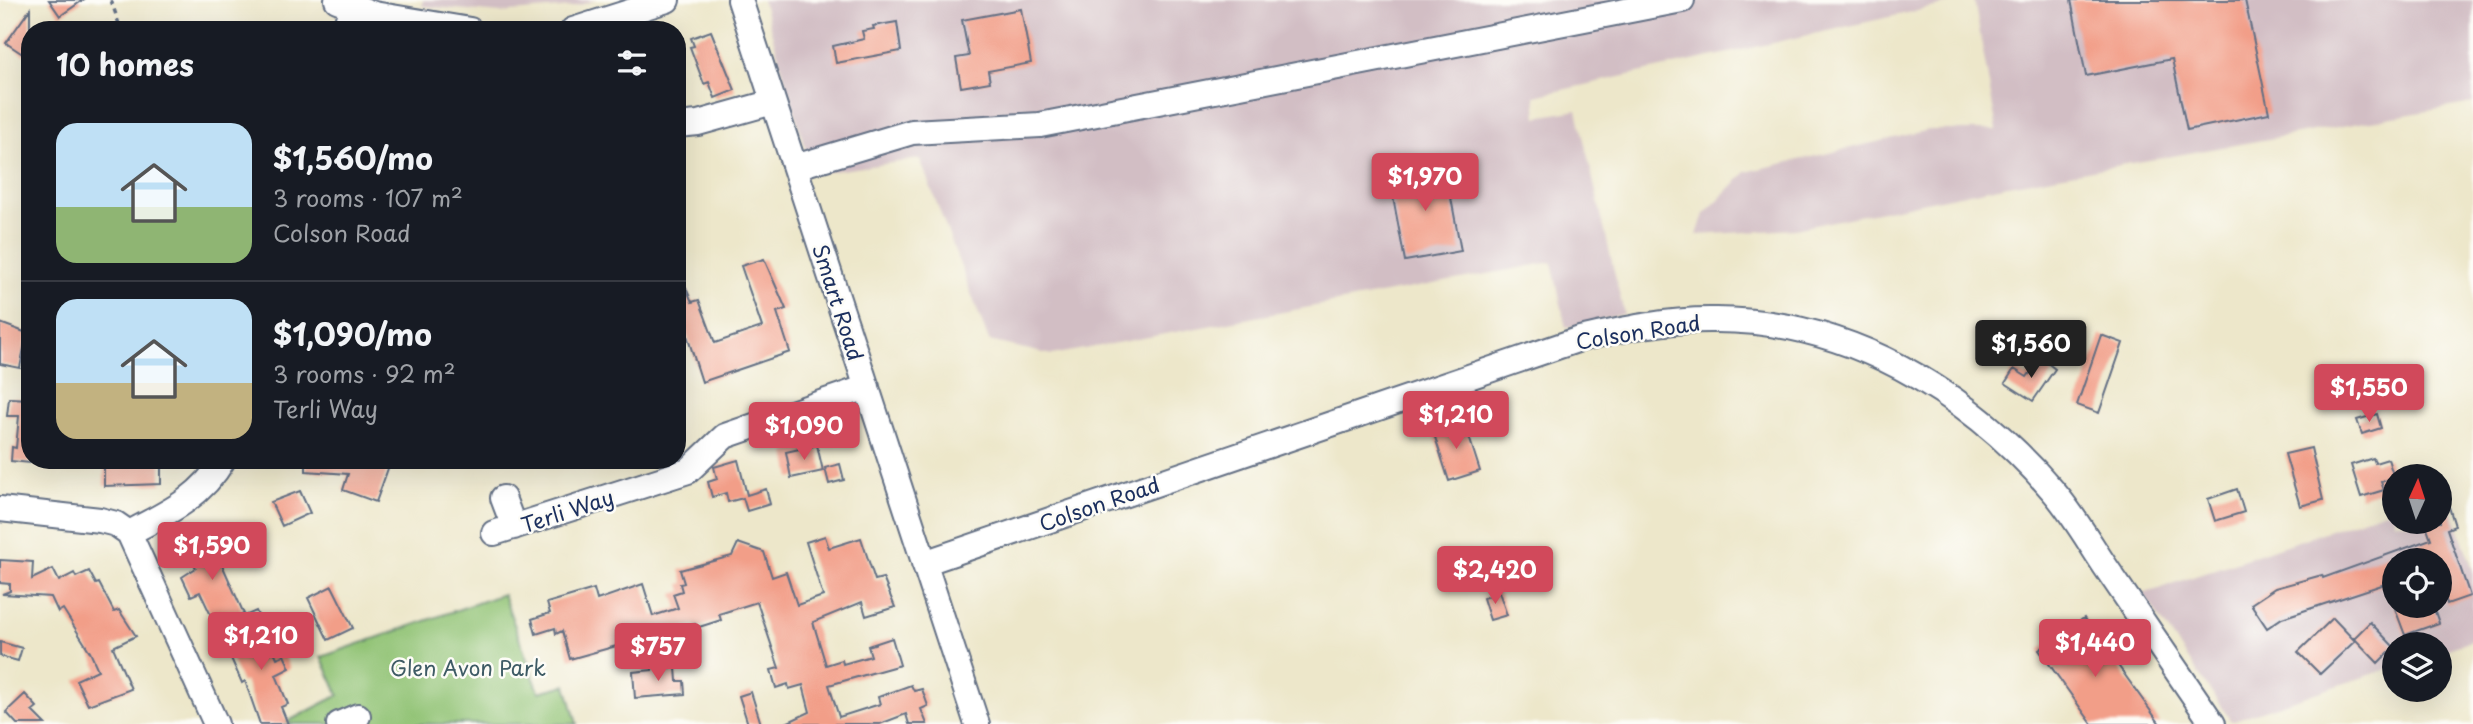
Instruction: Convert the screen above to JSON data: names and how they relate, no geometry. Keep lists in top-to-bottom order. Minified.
{"streets":{"street":["Smart Road","Colson Road","Terli Way"]},"crossings":[["Smart Road","Colson Road"],["Smart Road","Terli Way"]],"parks":["Glen Avon Park"],"north":"top","page":{"heading":"10 homes","list":[{"name":"$1,560/mo","note":"3 rooms · 107 m² · Colson Road"},{"name":"$1,090/mo","note":"3 rooms · 92 m² · Terli Way"}],"price":["$1,970","$1,560","$1,550","$1,210","$1,090","$1,590","$2,420","$1,210","$1,440","$757"]}}
